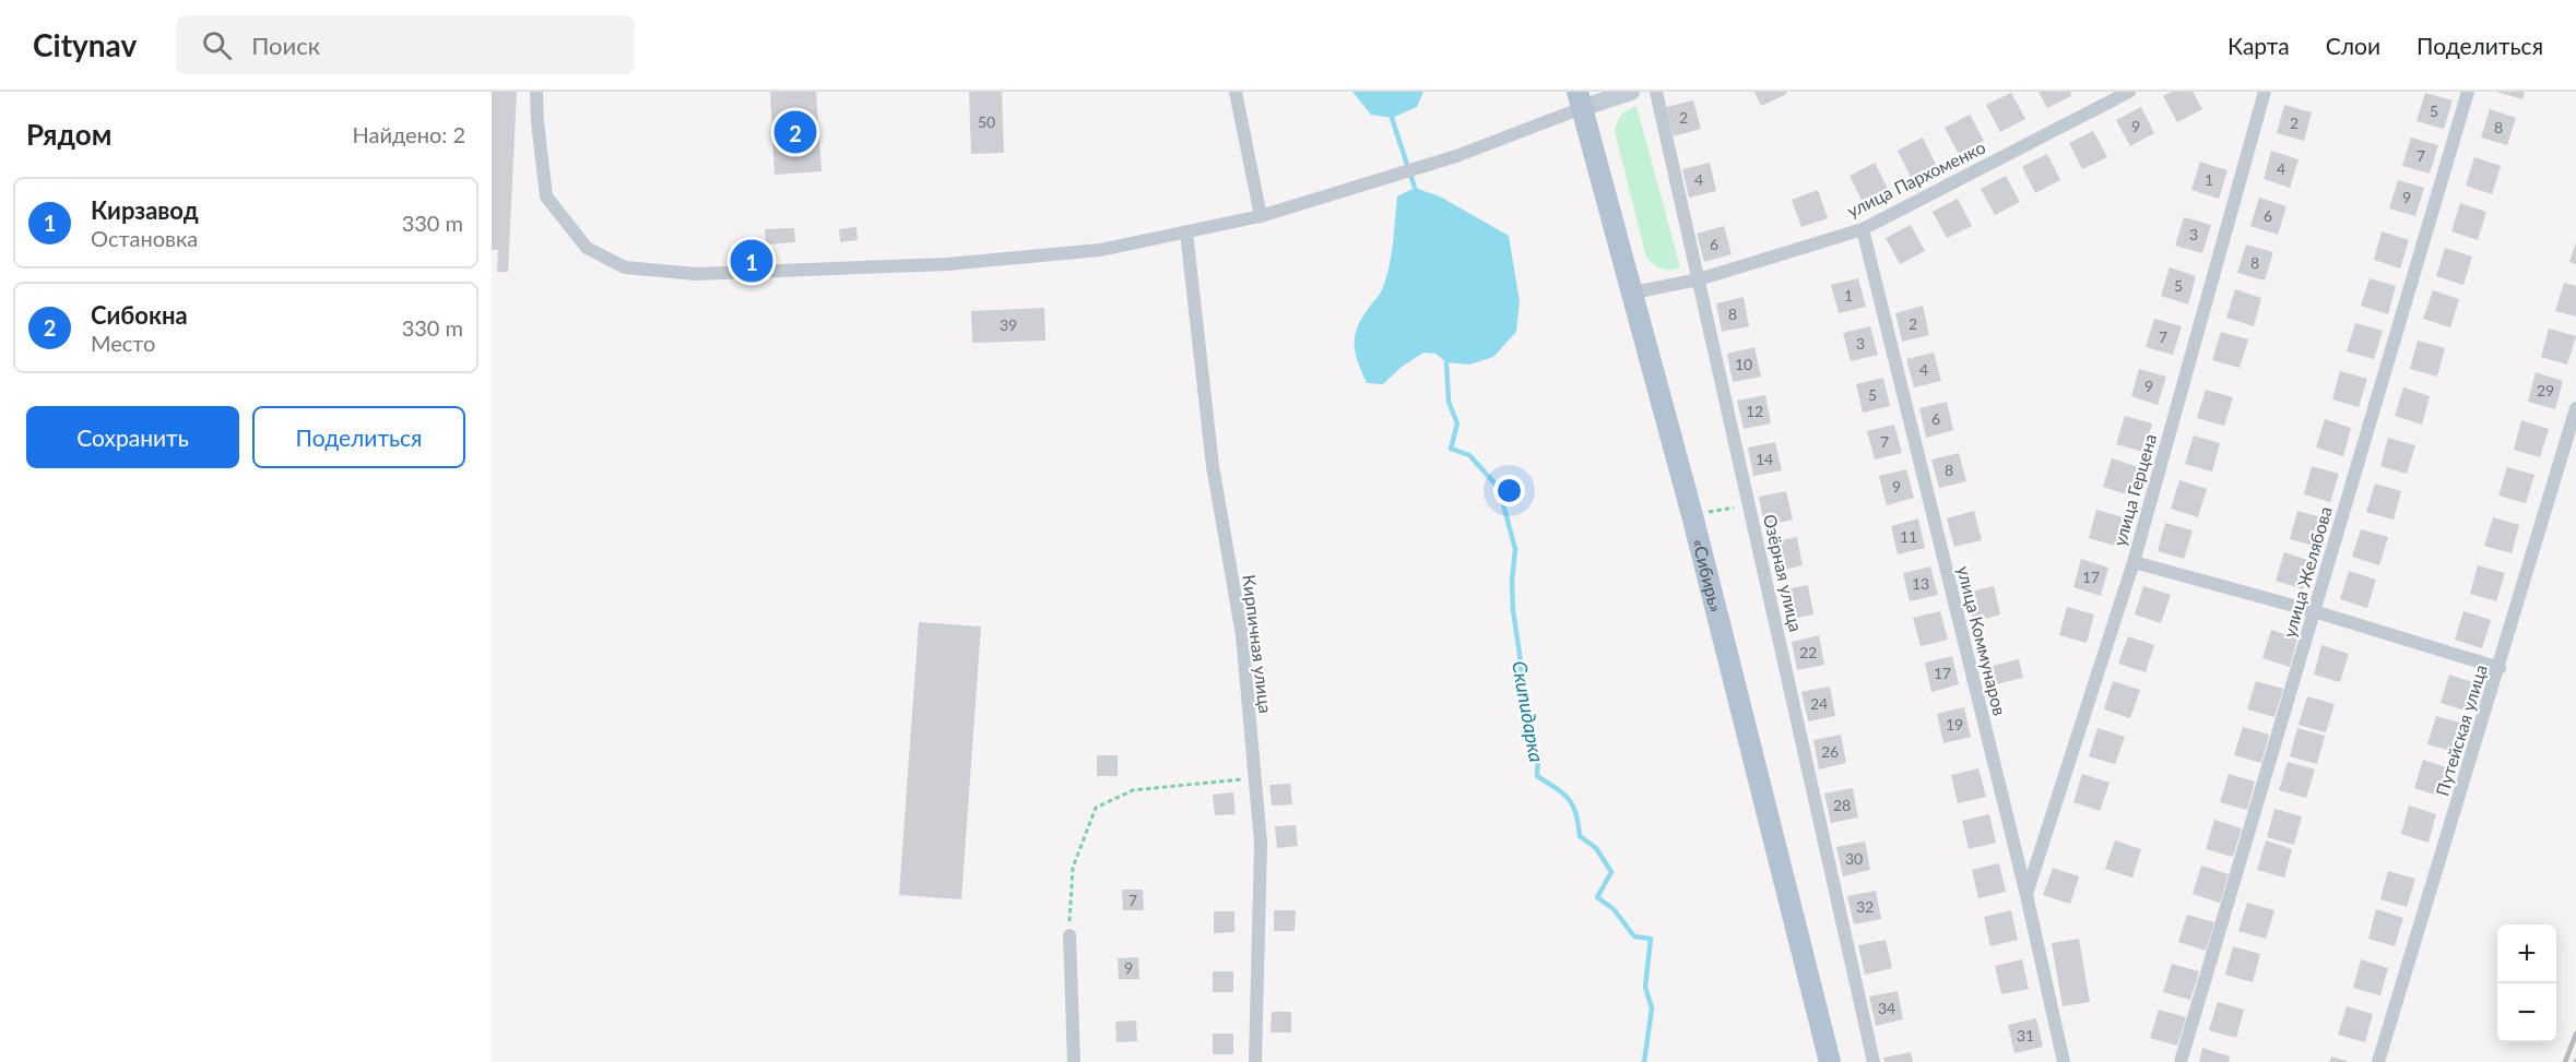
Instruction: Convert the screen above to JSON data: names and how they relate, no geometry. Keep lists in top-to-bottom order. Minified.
{"streets":{"main road":["«Сибирь»"],"street":["улица Пархоменко","улица Герцена","улица Желябова","Озёрная улица","улица Коммунаров","Кирпичная улица","Путейская улица"]},"crossings":[["улица Пархоменко","Озёрная улица"],["улица Пархоменко","«Сибирь»"],["улица Пархоменко","улица Коммунаров"],["улица Герцена","улица Коммунаров"]],"water":["Скипидарка"],"house_numbers":["5","2","50","2","9","8","7","4","4","1","9","6","3","6","8","5","1","8","2","39","7","3","10","4","9","29","5","12","6","7","14","8","9","11","17","13","22","17","24","19","26","28","30","7","32","9","34","31"],"page":{"header":"Citynav","search":"Поиск","nav":["Карта","Слои","Поделиться"],"heading":["Рядом","Найдено: 2"],"pins":["2","1"],"list":[{"mark":"1","name":"Кирзавод","note":"Остановка","value":"330 m"},{"mark":"2","name":"Сибокна","note":"Место","value":"330 m"}],"buttons":["Сохранить","Поделиться"],"map_buttons":["+","−"]}}
